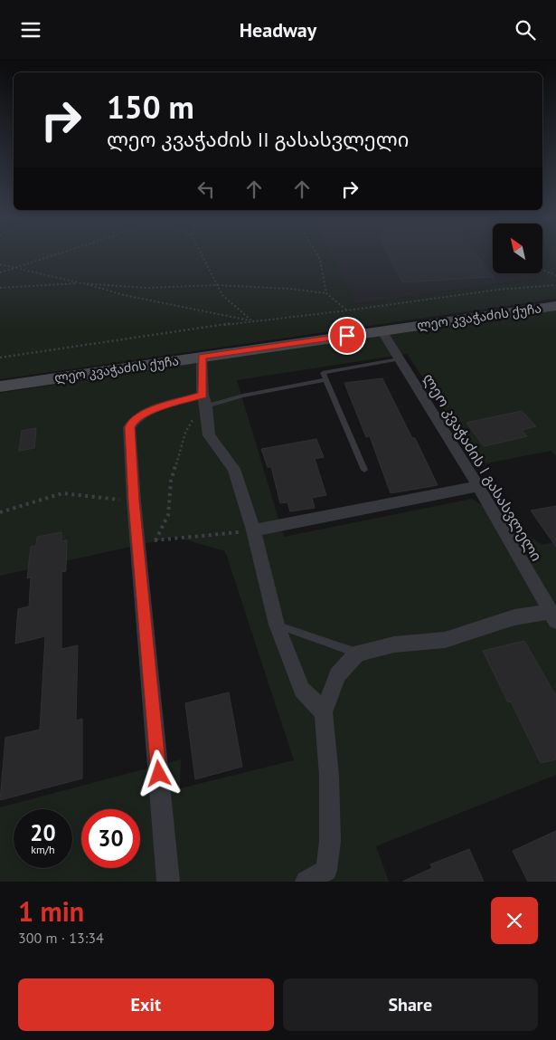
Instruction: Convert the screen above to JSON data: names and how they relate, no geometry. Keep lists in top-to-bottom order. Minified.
{"streets":{"main road":["ლეო კვაჭაძის ქუჩა"],"street":["ლეო კვაჭაძის I გასასვლელი"]},"crossings":[["ლეო კვაჭაძის ქუჩა","ლეო კვაჭაძის I გასასვლელი"]],"north":"top left","page":{"header":"Headway","turn":["150 m","ლეო კვაჭაძის II გასასვლელი"],"speed":"20 km/h","limit":"30","heading":["1 min","300 m · 13:34"],"buttons":["Exit","Share"]}}
